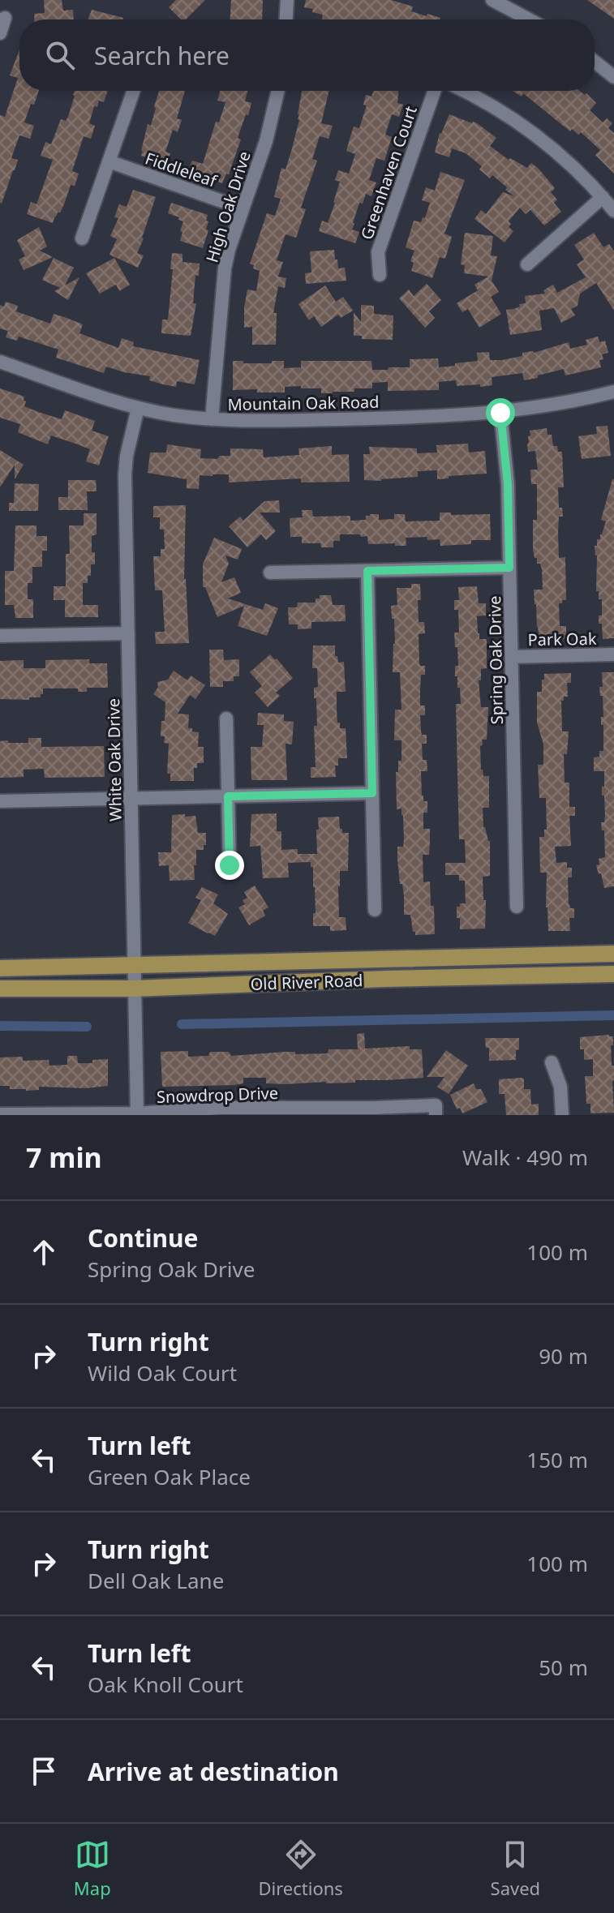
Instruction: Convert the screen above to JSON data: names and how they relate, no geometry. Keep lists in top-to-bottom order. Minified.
{"streets":{"main road":["Old River Road"],"street":["Fiddleleaf","Greenhaven Court","High Oak Drive","Mountain Oak Road","Park Oak","Spring Oak Drive","White Oak Drive","Snowdrop Drive"]},"crossings":[["Fiddleleaf","High Oak Drive"],["High Oak Drive","Mountain Oak Road"],["Mountain Oak Road","Spring Oak Drive"],["Mountain Oak Road","White Oak Drive"],["Park Oak","Spring Oak Drive"],["White Oak Drive","Old River Road"],["White Oak Drive","Snowdrop Drive"]],"page":{"search":"Search here","heading":["7 min","Walk · 490 m"],"list":[["Continue","Spring Oak Drive","100 m"],["Turn right","Wild Oak Court","90 m"],["Turn left","Green Oak Place","150 m"],["Turn right","Dell Oak Lane","100 m"],["Turn left","Oak Knoll Court","50 m"],"Arrive at destination"],"nav":["Map","Directions","Saved"]}}
